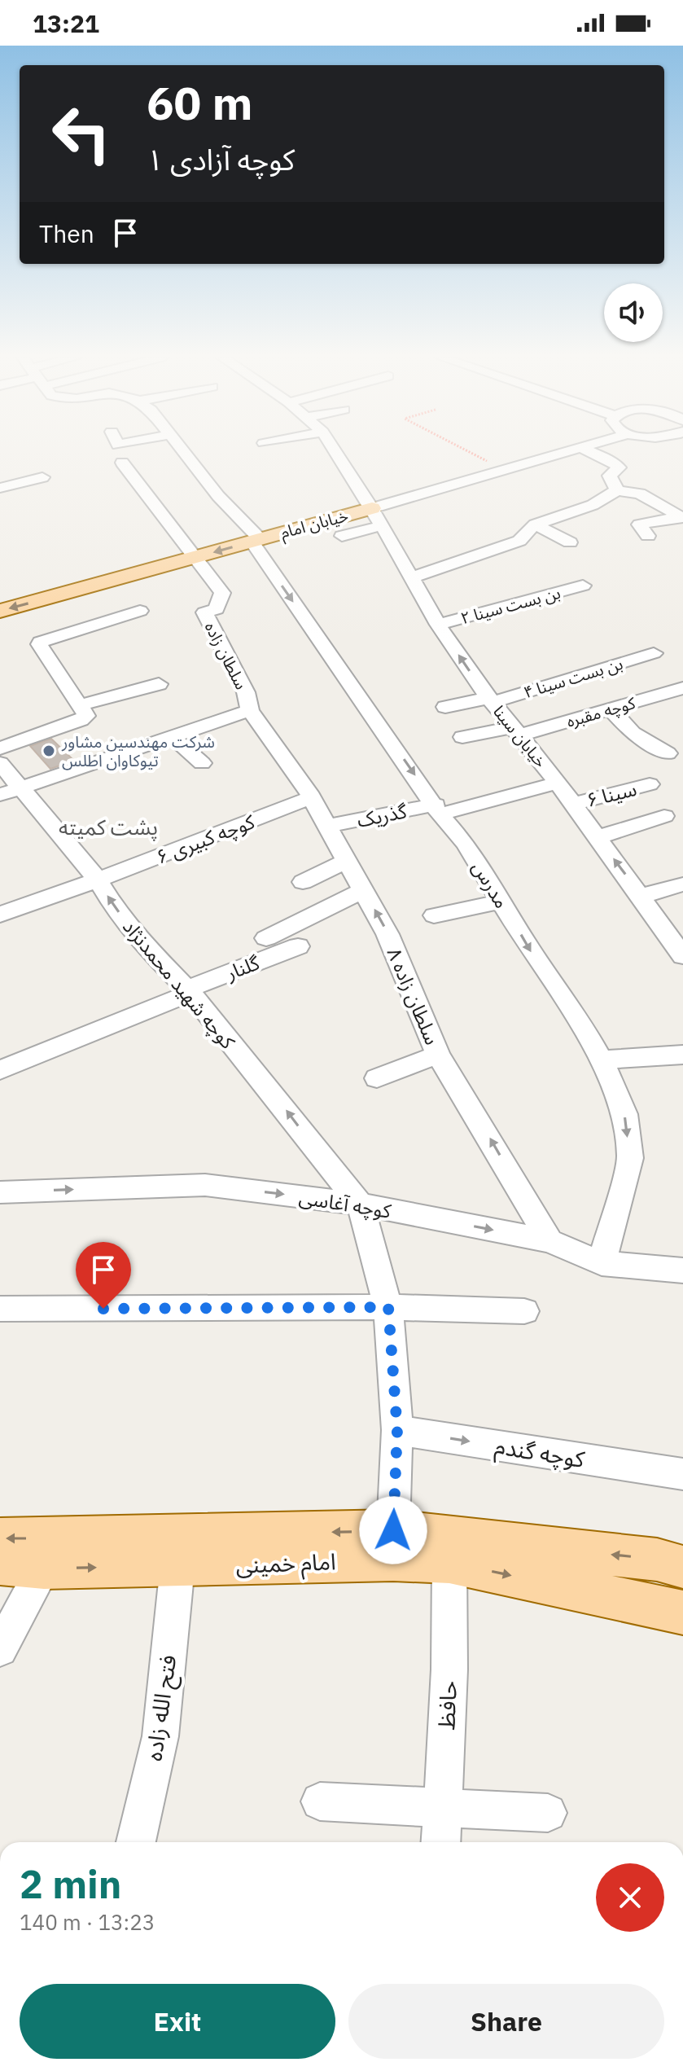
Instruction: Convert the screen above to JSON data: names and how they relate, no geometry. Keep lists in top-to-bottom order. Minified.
{"streets":{"main road":["خیابان امام","امام خمینی"],"street":["بن بست سینا ۲","سلطان زاده","بن بست سینا ۴","کوچه مقبره","خیابان سینا","سینا ۶","گذریک","کوچه کبیری ۶","مدرس","گلنار","کوچه شهید محمدنژاد","سلطان زاده ۸","کوچه آغاسی","کوچه گندم","حافظ","فتح الله زاده"]},"crossings":[["خیابان امام","سلطان زاده"],["خیابان امام","خیابان سینا"],["خیابان امام","مدرس"],["بن بست سینا ۲","خیابان سینا"],["سلطان زاده","سلطان زاده ۸"],["بن بست سینا ۴","خیابان سینا"],["کوچه مقبره","خیابان سینا"],["خیابان سینا","سینا ۶"],["خیابان سینا","گذریک"],["گذریک","مدرس"],["گذریک","سلطان زاده ۸"],["کوچه کبیری ۶","کوچه شهید محمدنژاد"],["کوچه کبیری ۶","سلطان زاده ۸"],["مدرس","کوچه آغاسی"],["گلنار","کوچه شهید محمدنژاد"],["کوچه شهید محمدنژاد","کوچه آغاسی"],["سلطان زاده ۸","کوچه آغاسی"],["امام خمینی","حافظ"],["امام خمینی","فتح الله زاده"]],"one_way":["مدرس","کوچه شهید محمدنژاد"],"districts":["پشت کمیته"],"places":["شرکت مهندسین مشاور تیوکاوان اطلس"],"page":{"status":"13:21","turn":["60 m","کوچه آزادی ۱"],"then":"Then","heading":["2 min","140 m · 13:23"],"buttons":["Exit","Share"]}}
